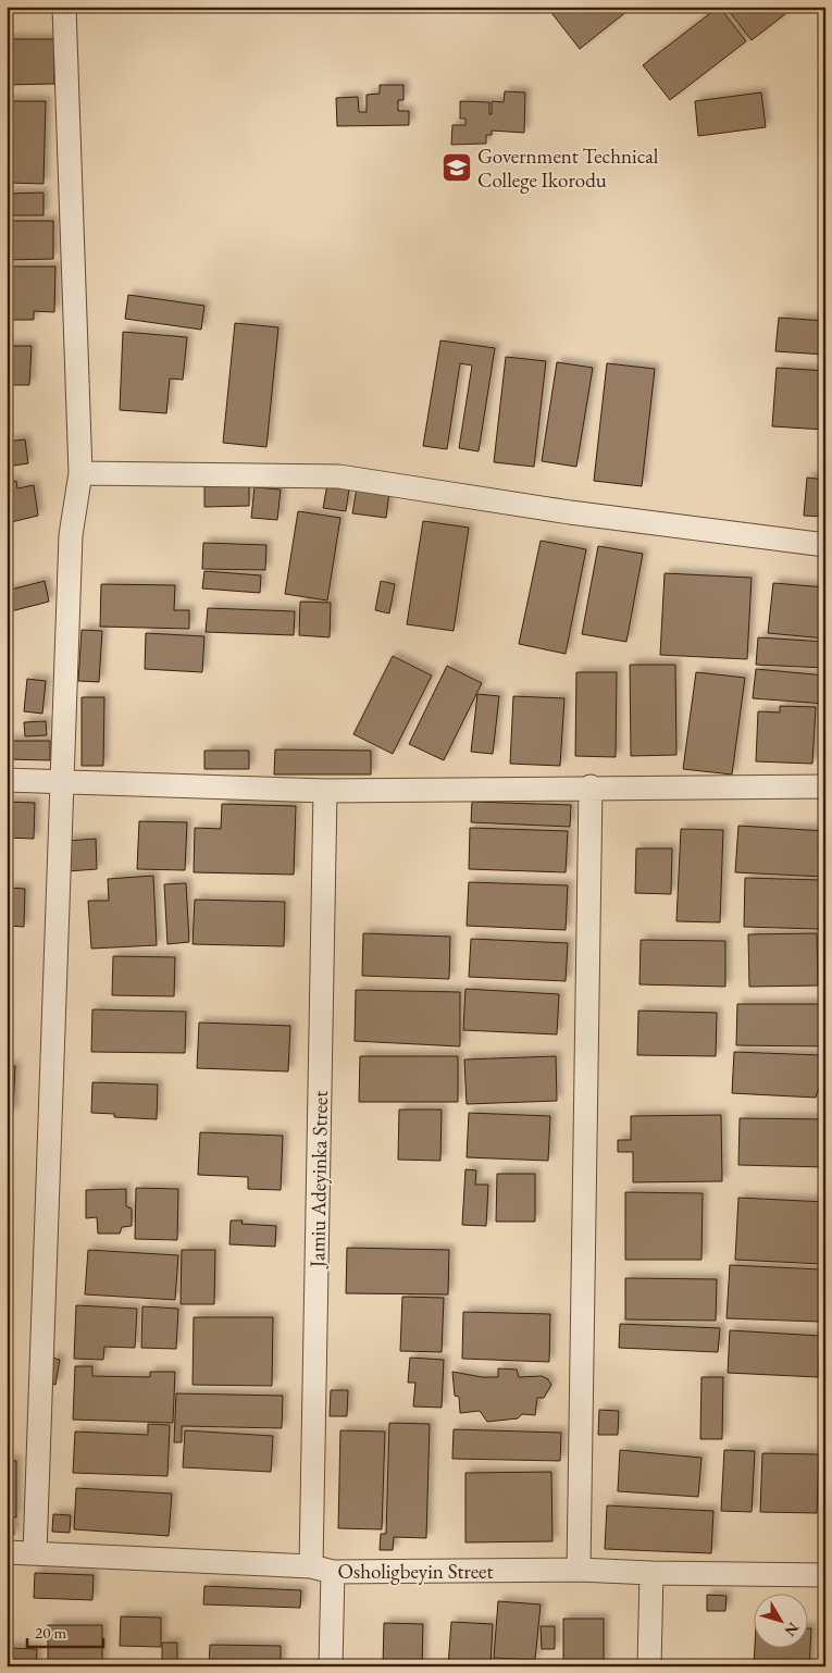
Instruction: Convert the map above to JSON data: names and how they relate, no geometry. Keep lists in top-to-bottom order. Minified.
{"streets":{"street":["Jamiu Adeyinka Street","Osholigbeyin Street"]},"crossings":[["Jamiu Adeyinka Street","Osholigbeyin Street"]],"places":{"school or university":["Government Technical College Ikorodu"]},"scale_bar":"20 m","north":"bottom right"}
